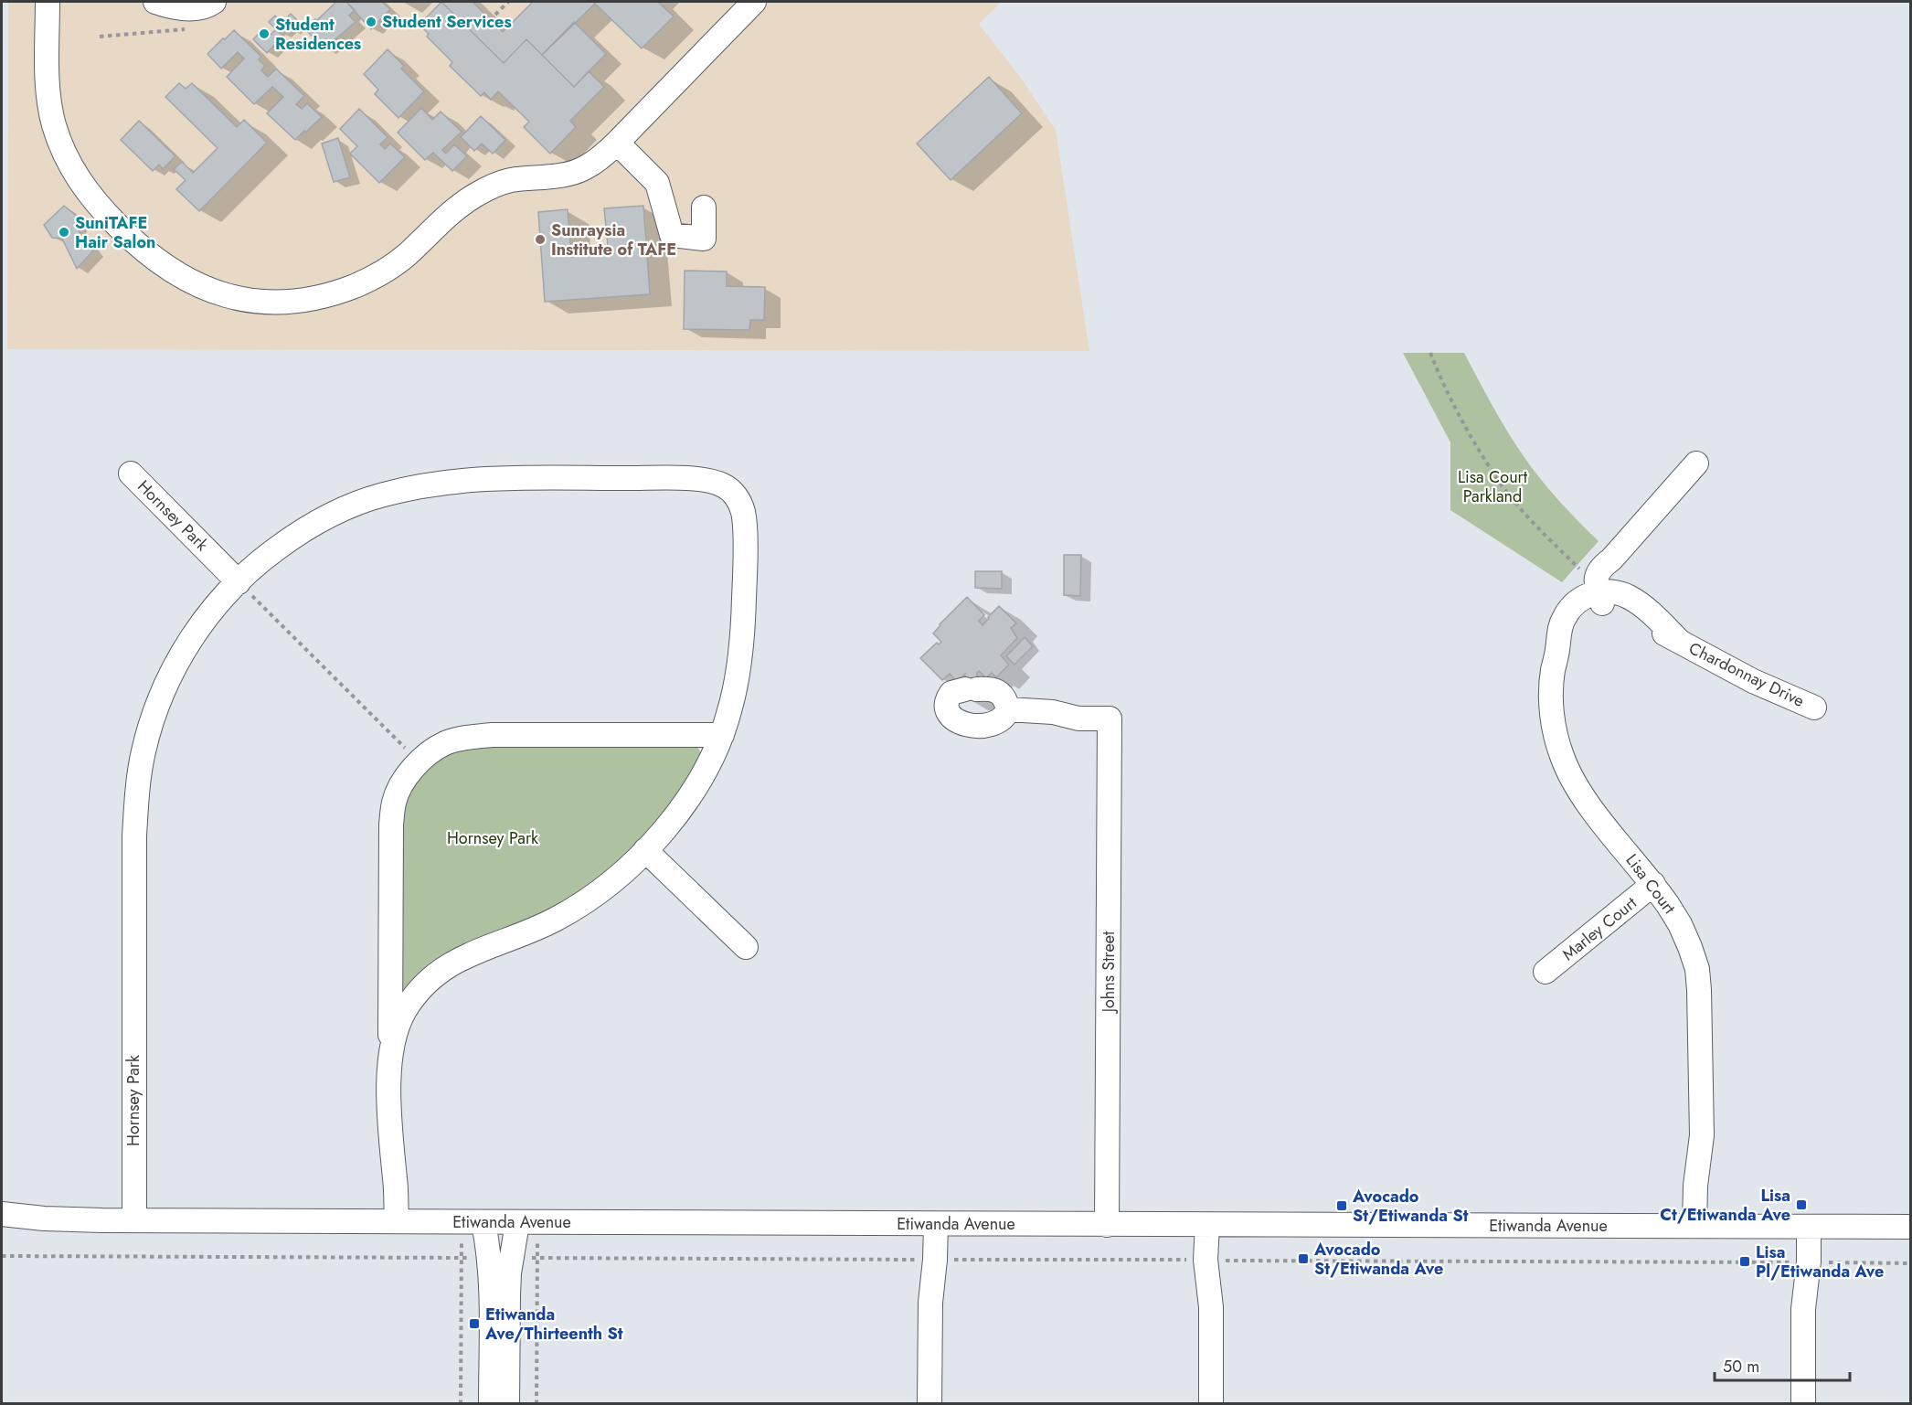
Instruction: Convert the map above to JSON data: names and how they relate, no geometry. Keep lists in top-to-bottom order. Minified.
{"streets":{"street":["Hornsey Park","Chardonnay Drive","Lisa Court","Marley Court","Johns Street","Etiwanda Avenue"]},"crossings":[["Hornsey Park","Etiwanda Avenue"],["Chardonnay Drive","Lisa Court"],["Lisa Court","Marley Court"],["Lisa Court","Etiwanda Avenue"],["Johns Street","Etiwanda Avenue"]],"parks":["Lisa Court Parkland","Hornsey Park"],"places":{"other":["Student Services","Student Residences","SuniTAFE Hair Salon","Sunraysia Institute of TAFE"],"transit":["Lisa Ct/Etiwanda Ave","Avocado St/Etiwanda St","Avocado St/Etiwanda Ave","Lisa Pl/Etiwanda Ave","Etiwanda Ave/Thirteenth St"]},"scale_bar":"50 m"}
